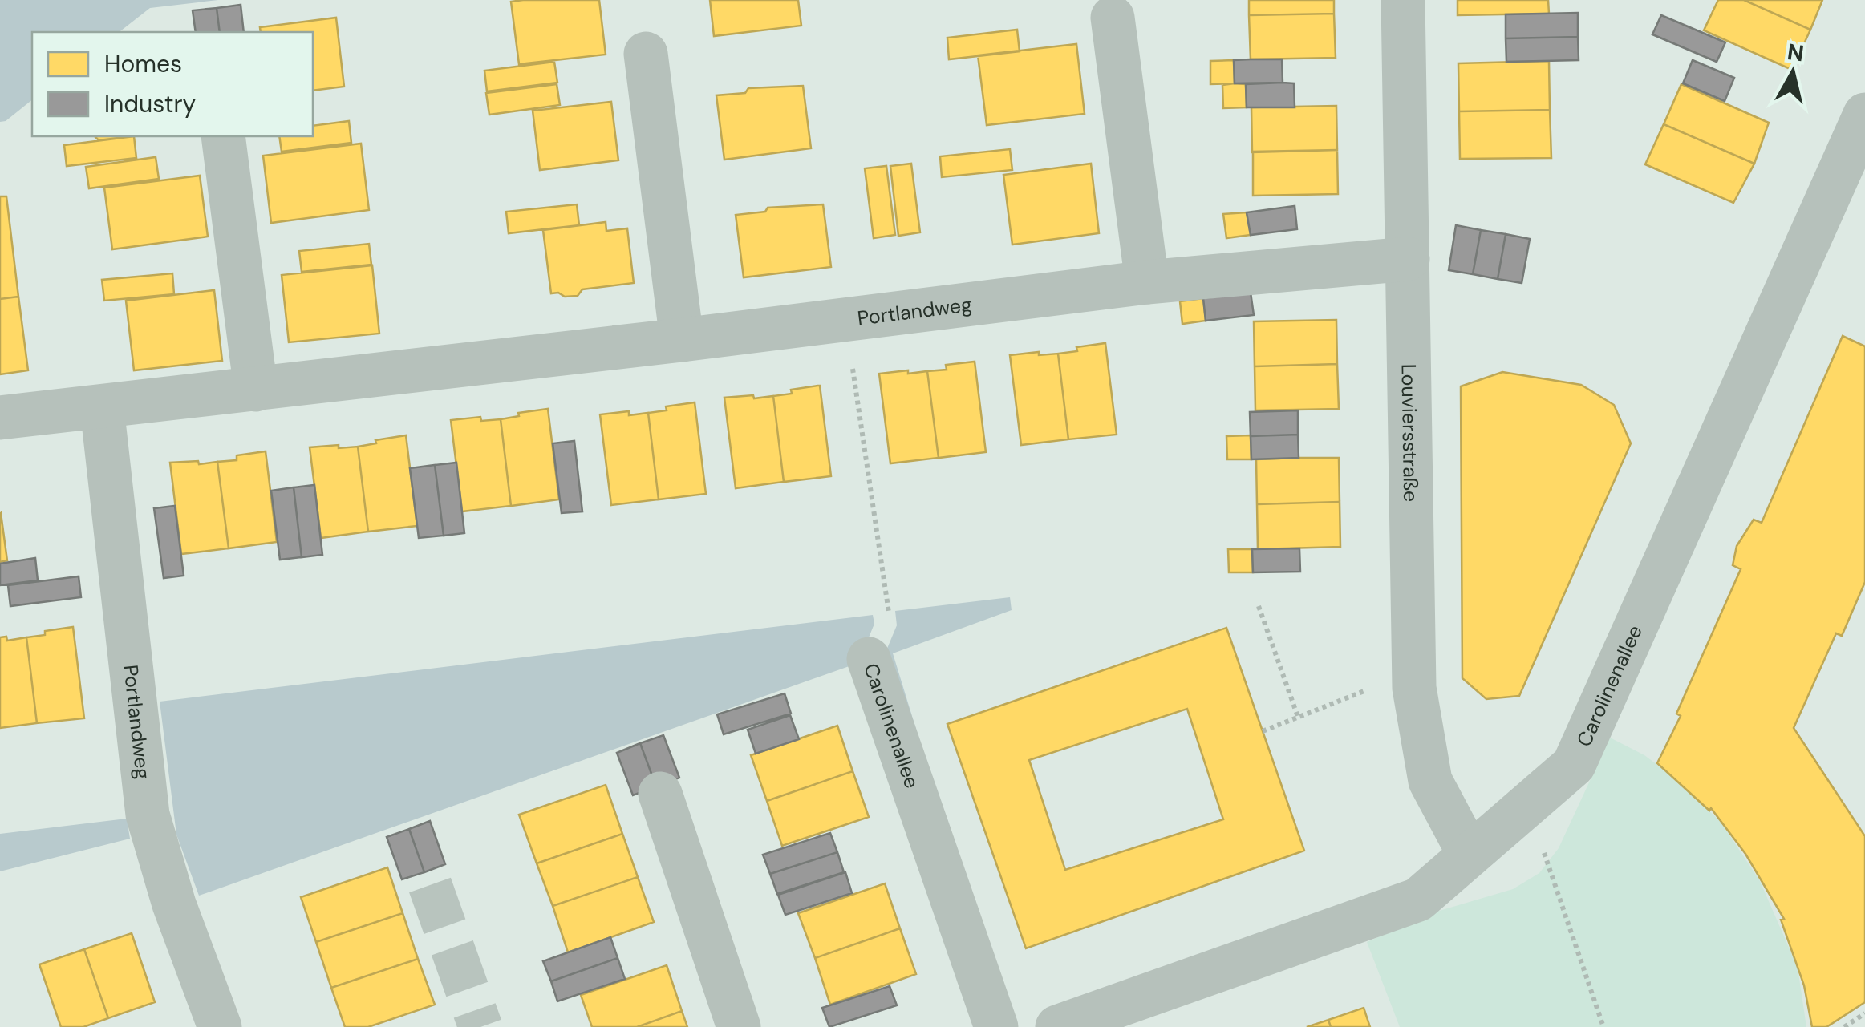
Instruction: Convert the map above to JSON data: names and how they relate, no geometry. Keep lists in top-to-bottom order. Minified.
{"streets":{"street":["Portlandweg","Louviersstraße","Carolinenallee"]},"crossings":[["Portlandweg","Louviersstraße"],["Portlandweg","Carolinenallee"],["Louviersstraße","Carolinenallee"]],"legend":["Homes","Industry"],"north":"top"}
